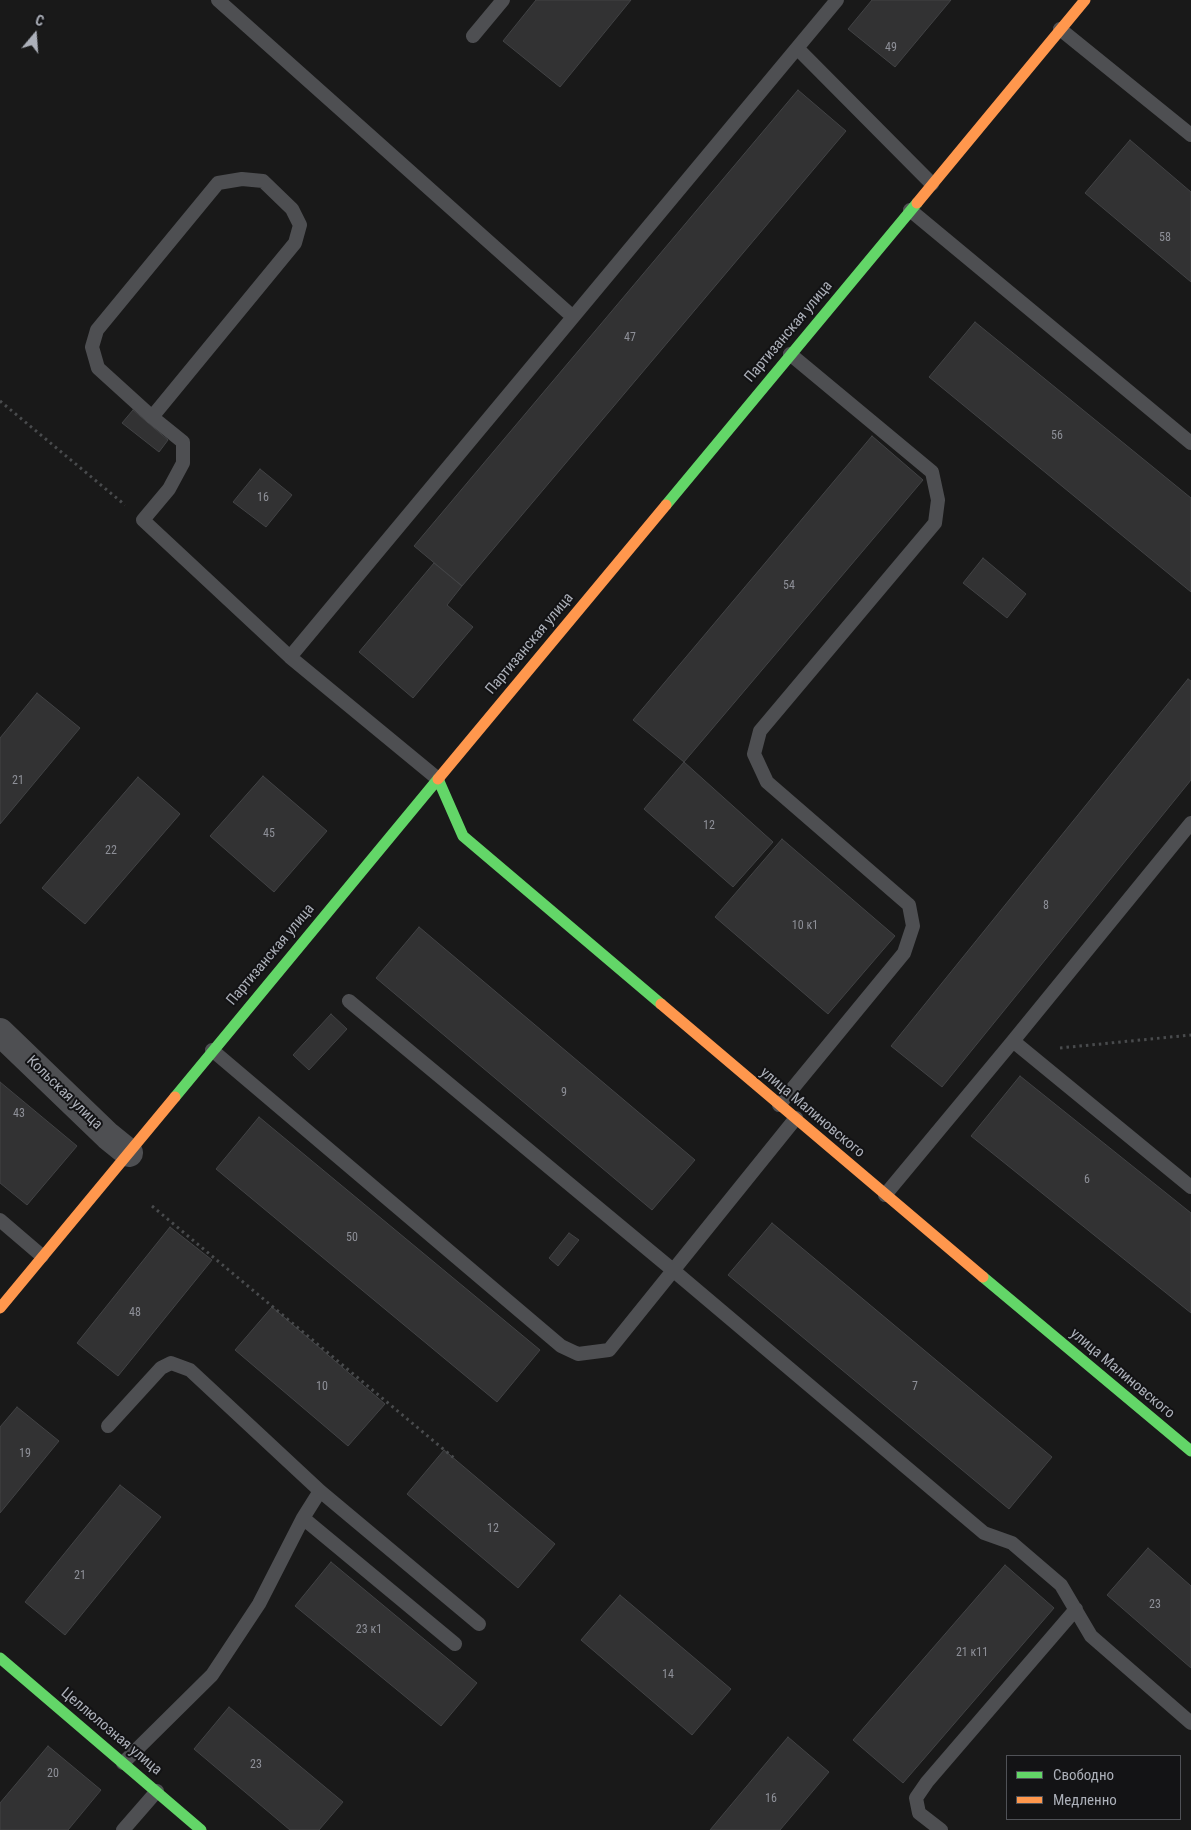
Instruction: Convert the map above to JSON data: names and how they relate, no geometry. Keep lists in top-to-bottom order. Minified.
{"streets":{"street":["Партизанская улица","Кольская улица","улица Малиновского","Целлюлозная улица"]},"crossings":[["Партизанская улица","Кольская улица"],["Партизанская улица","улица Малиновского"]],"house_numbers":["49","58","47","56","16","54","21","12","45","22","8","10 к1","9","43","6","50","48","10","7","19","12","21","23","23 к1","21 к11","14","23","20","16"],"legend":["Свободно","Медленно"],"north":"top"}
